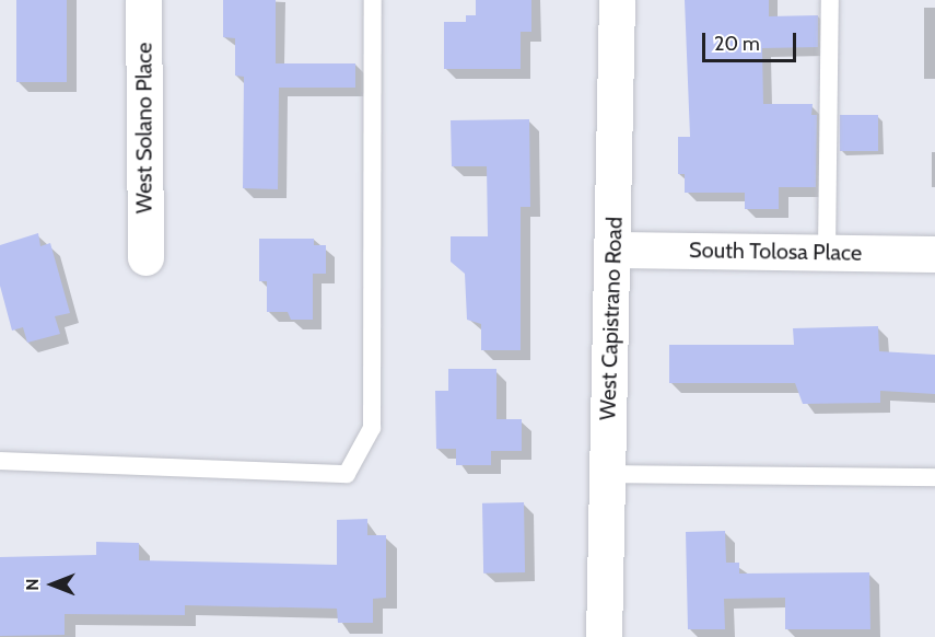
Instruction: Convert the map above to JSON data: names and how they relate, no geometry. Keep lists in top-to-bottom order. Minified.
{"streets":{"street":["West Solano Place","South Tolosa Place","West Capistrano Road"]},"crossings":[["South Tolosa Place","West Capistrano Road"]],"scale_bar":"20 m","north":"left"}
